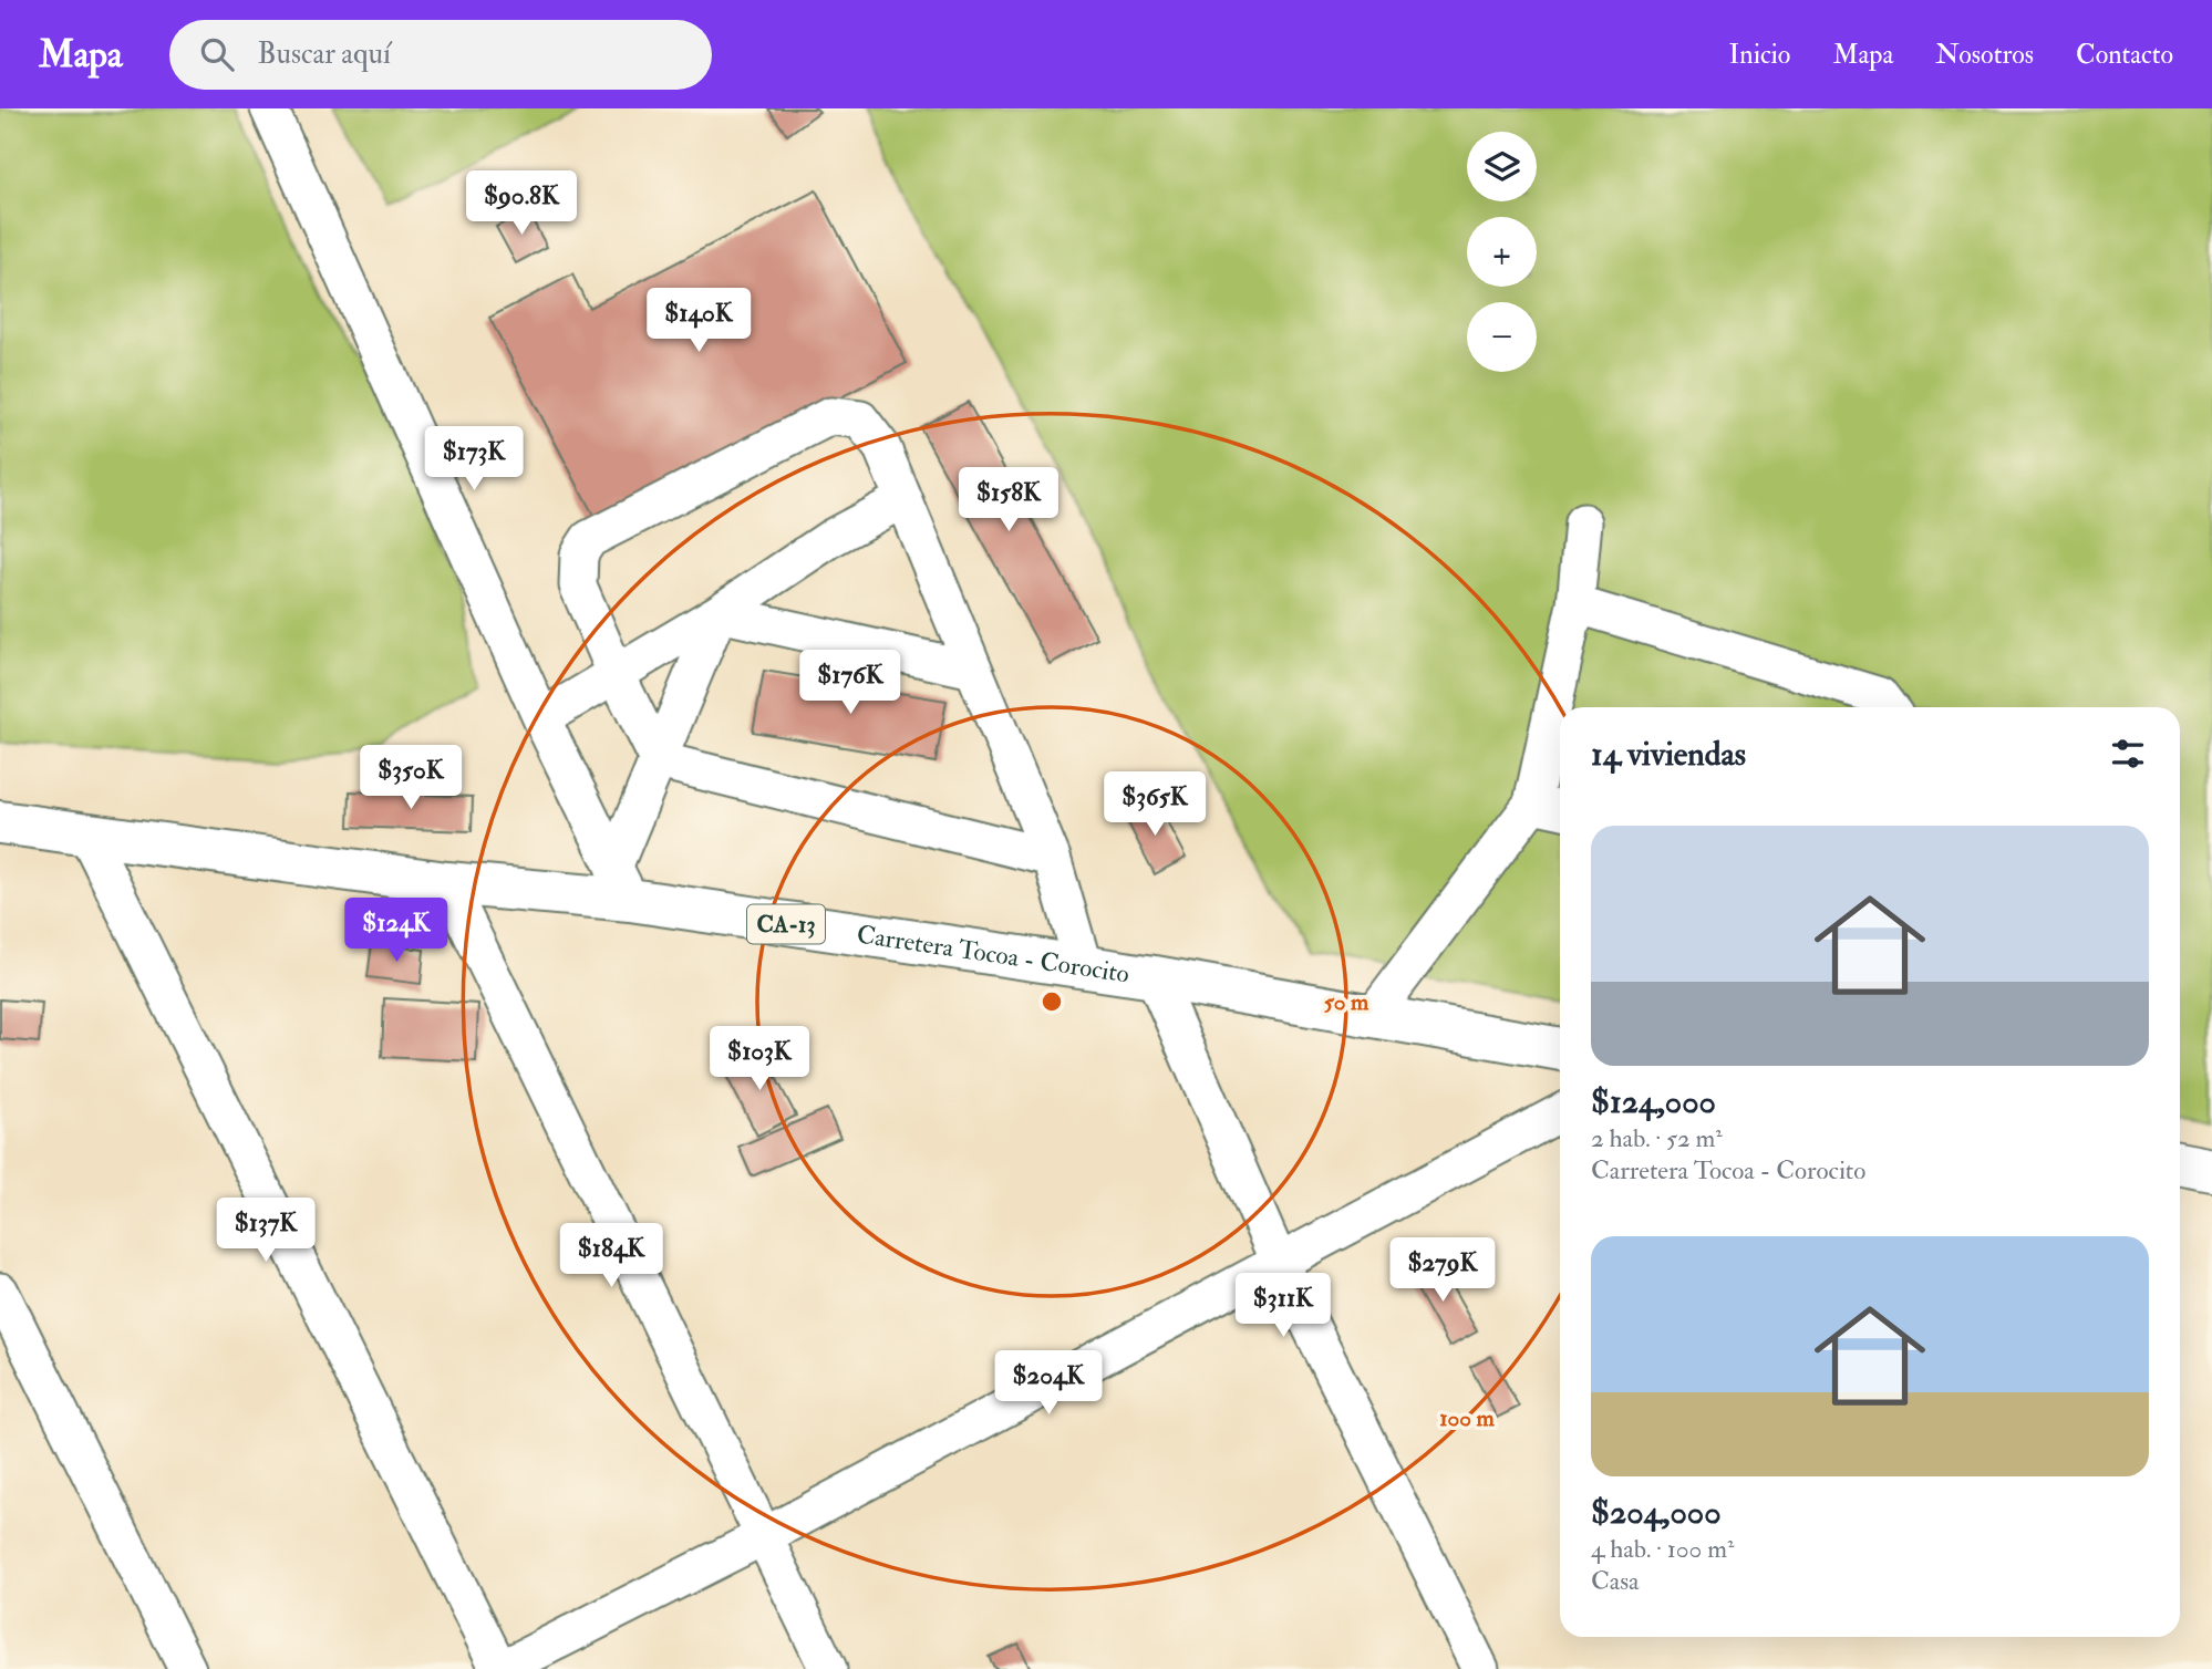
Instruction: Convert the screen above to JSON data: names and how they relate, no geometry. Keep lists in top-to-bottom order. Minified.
{"streets":{"main road":["CA-13","Carretera Tocoa - Corocito"]},"page":{"header":"Mapa","search":"Buscar aquí","nav":["Inicio","Mapa","Nosotros","Contacto"],"map_buttons":["+","−"],"price":["$90.8K","$140K","$173K","$158K","$176K","$350K","$365K","$124K","$103K","$137K","$184K","$279K","$311K","$204K"],"heading":"14 viviendas","list":[{"name":"$124,000","note":"2 hab. · 52 m² · Carretera Tocoa - Corocito"},{"name":"$204,000","note":"4 hab. · 100 m² · Casa"}]},"rings":["50 m","100 m"]}
